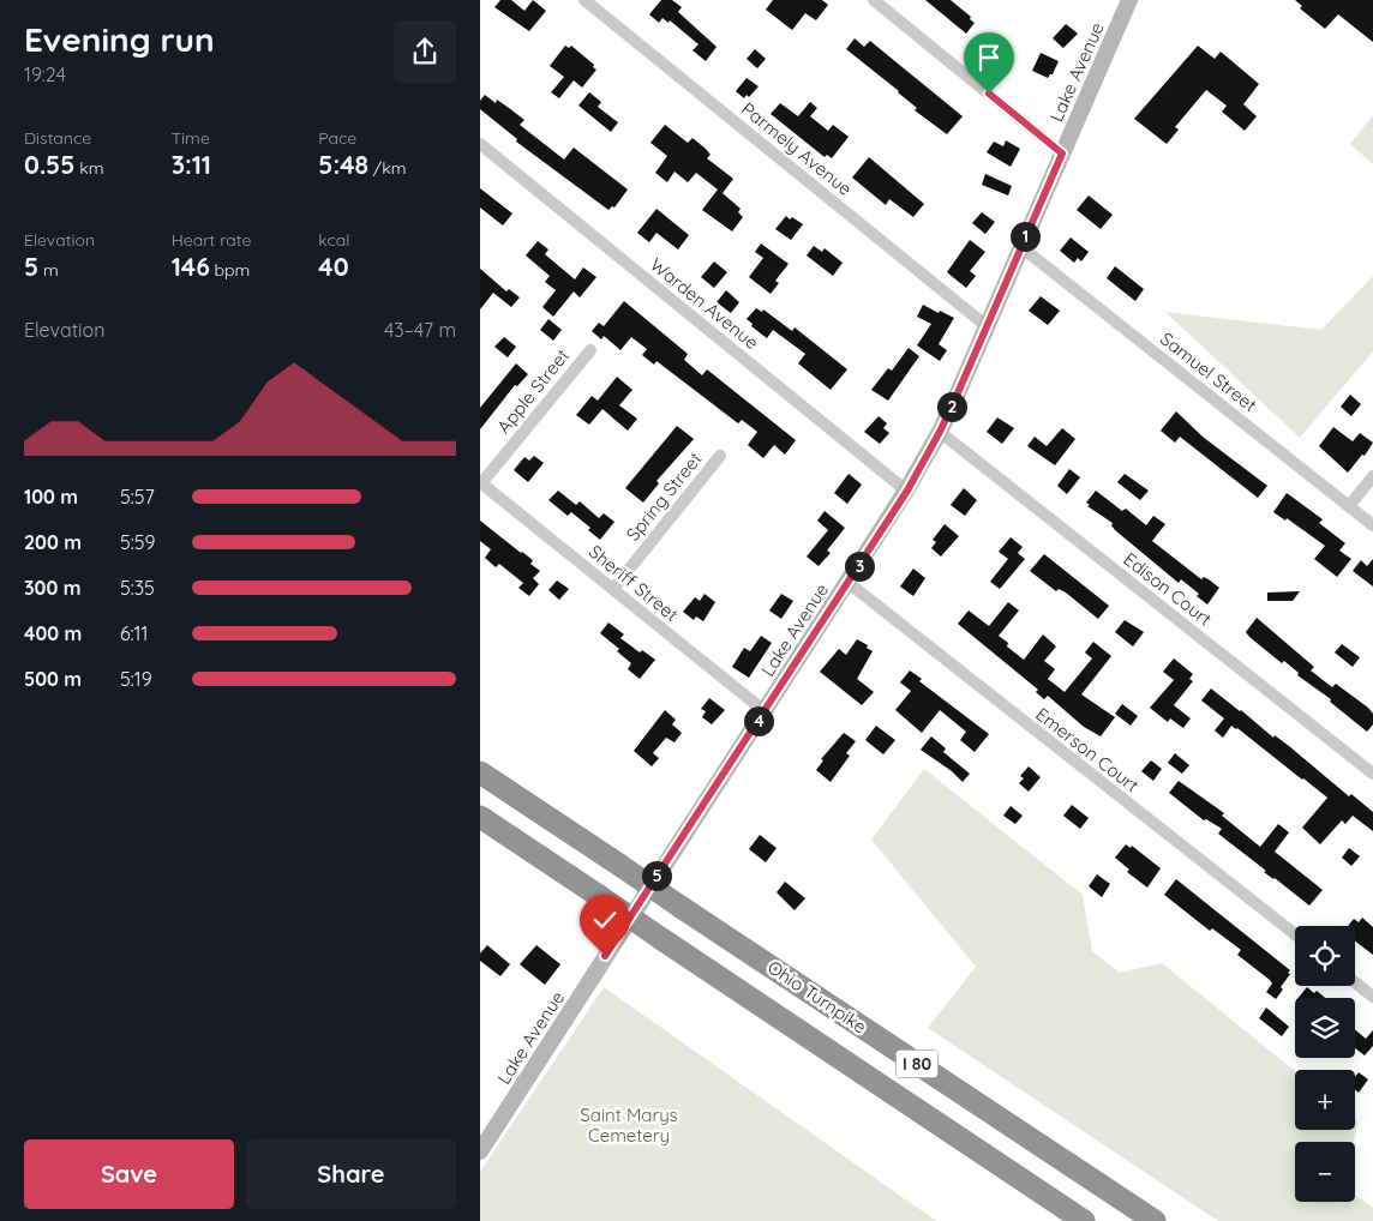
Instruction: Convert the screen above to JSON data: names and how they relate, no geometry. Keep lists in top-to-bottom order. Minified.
{"streets":{"highway":["Ohio Turnpike","I 80"],"street":["Lake Avenue","Parmely Avenue","Warden Avenue","Samuel Street","Apple Street","Spring Street","Sheriff Street","Edison Court","Emerson Court"]},"crossings":[["Lake Avenue","Parmely Avenue"],["Lake Avenue","Warden Avenue"],["Lake Avenue","Samuel Street"],["Lake Avenue","Sheriff Street"],["Lake Avenue","Edison Court"],["Lake Avenue","Emerson Court"],["Apple Street","Sheriff Street"],["Spring Street","Sheriff Street"]],"parks":["Saint Marys Cemetery"],"page":{"heading":["Evening run","19:24"],"stats":[["Distance","0.55 km"],["Time","3:11"],["Pace","5:48 /km"],["Elevation","5 m"],["Heart rate","146 bpm"],["kcal","40"]],"pins":["1","2","3","4","5"],"chart":["Elevation","43–47 m"],"list":[{"name":"100 m","note":"5:57"},{"name":"200 m","note":"5:59"},{"name":"300 m","note":"5:35"},{"name":"400 m","note":"6:11"},{"name":"500 m","note":"5:19"}],"map_buttons":["+","−"],"buttons":["Save","Share"]}}
